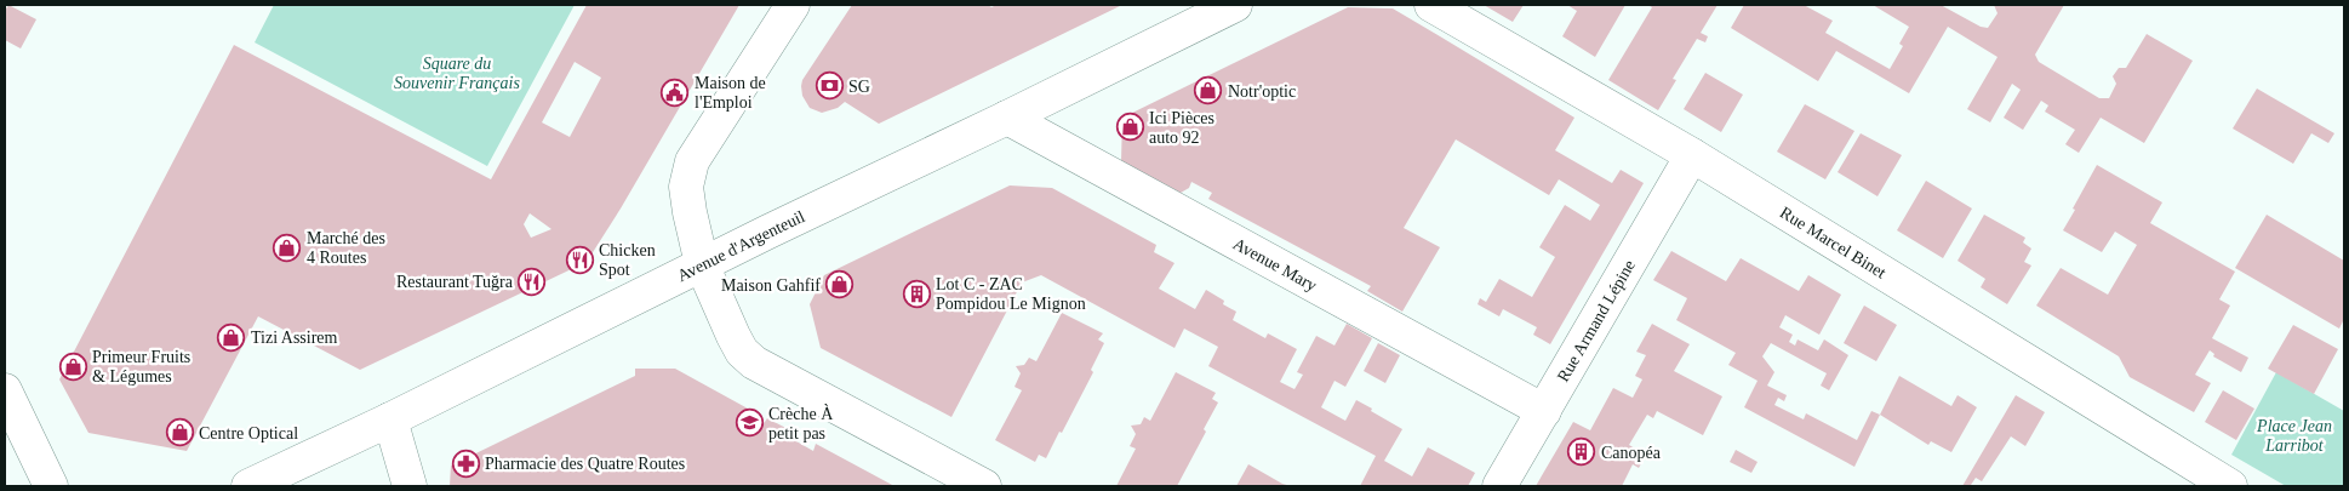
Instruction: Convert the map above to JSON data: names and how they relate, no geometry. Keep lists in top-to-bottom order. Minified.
{"streets":{"street":["Rue Marcel Binet","Avenue d'Argenteuil","Avenue Mary","Rue Armand Lépine"]},"crossings":[["Rue Marcel Binet","Rue Armand Lépine"],["Avenue d'Argenteuil","Avenue Mary"],["Avenue Mary","Rue Armand Lépine"]],"parks":["Square du Souvenir Français","Place Jean Larribot"],"places":{"bank":["SG"],"shop":["Notr'optic","Ici Pièces auto 92","Marché des 4 Routes","Maison Gahfif","Tizi Assirem","Primeur Fruits & Légumes","Centre Optical"],"public building":["Maison de l'Emploi"],"restaurant":["Chicken Spot","Restaurant Tuğra"],"building":["Lot C - ZAC Pompidou Le Mignon","Canopéa"],"school or university":["Crèche À petit pas"],"pharmacy":["Pharmacie des Quatre Routes"]}}
